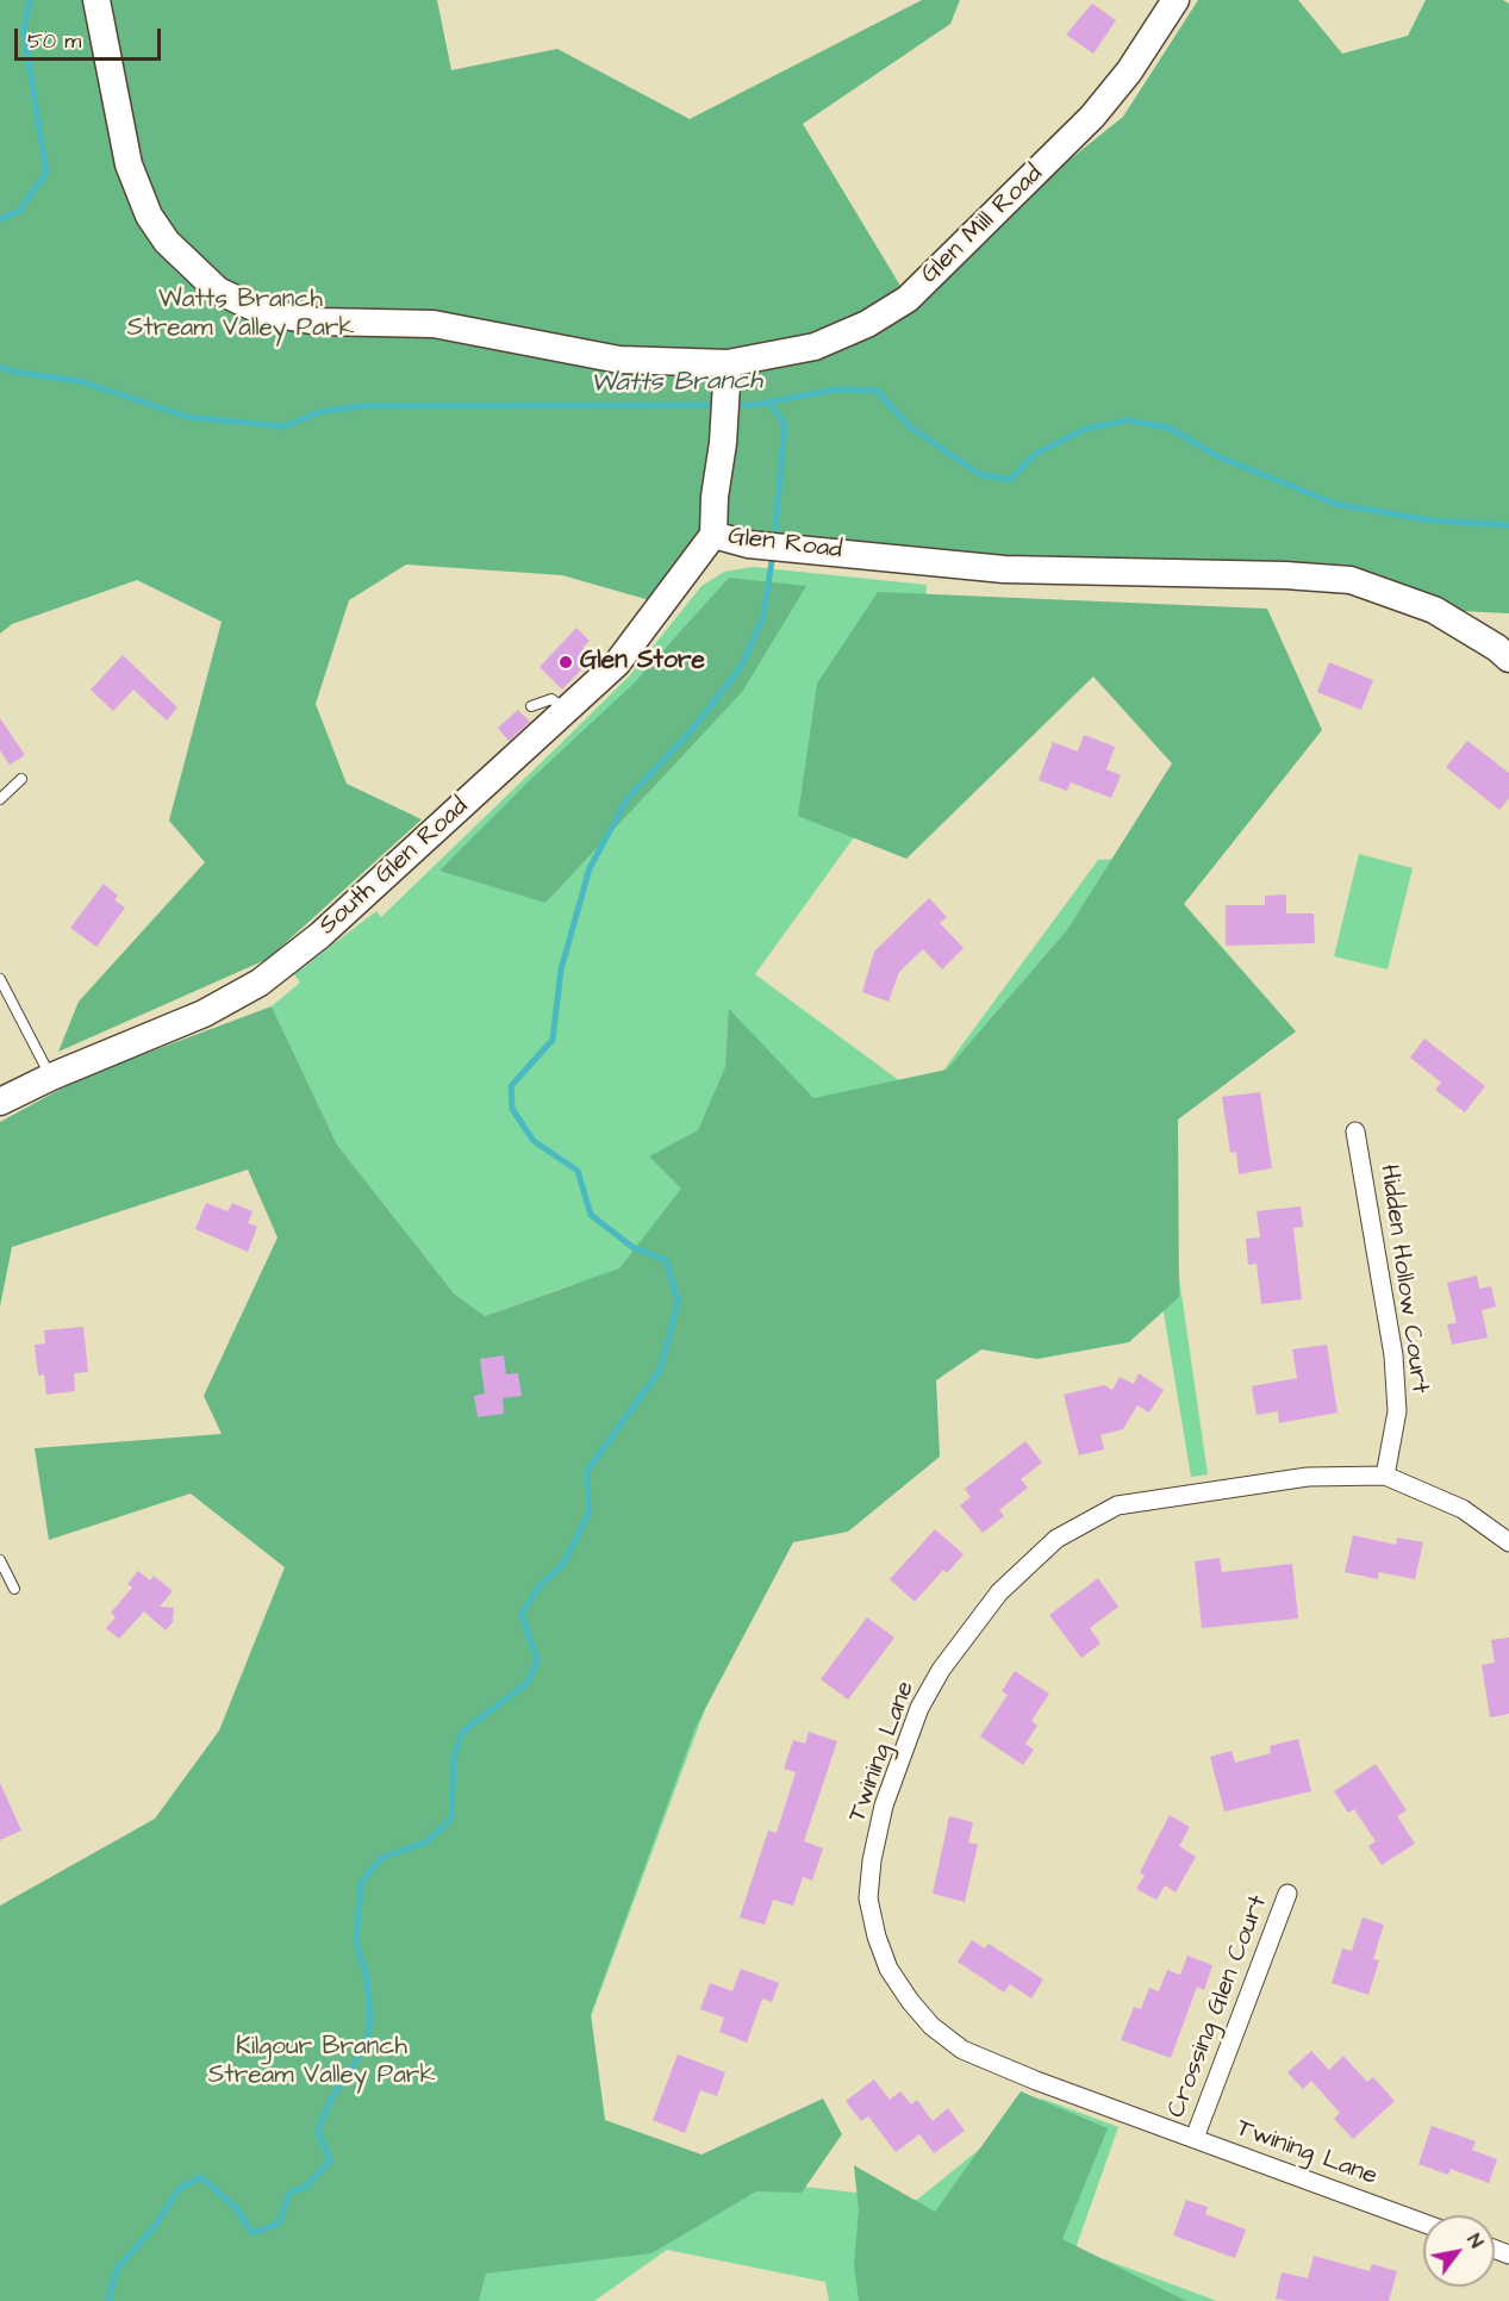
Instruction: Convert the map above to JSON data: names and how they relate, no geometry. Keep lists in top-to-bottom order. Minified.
{"streets":{"main road":["Glen Mill Road","Glen Road","South Glen Road"],"street":["Hidden Hollow Court","Twining Lane","Crossing Glen Court"]},"crossings":[["Glen Mill Road","Glen Road"],["Glen Road","South Glen Road"],["Hidden Hollow Court","Twining Lane"],["Twining Lane","Crossing Glen Court"]],"water":["Watts Branch"],"parks":["Watts Branch Stream Valley Park","Kilgour Branch Stream Valley Park"],"places":["Glen Store"],"scale_bar":"50 m","north":"top right"}
